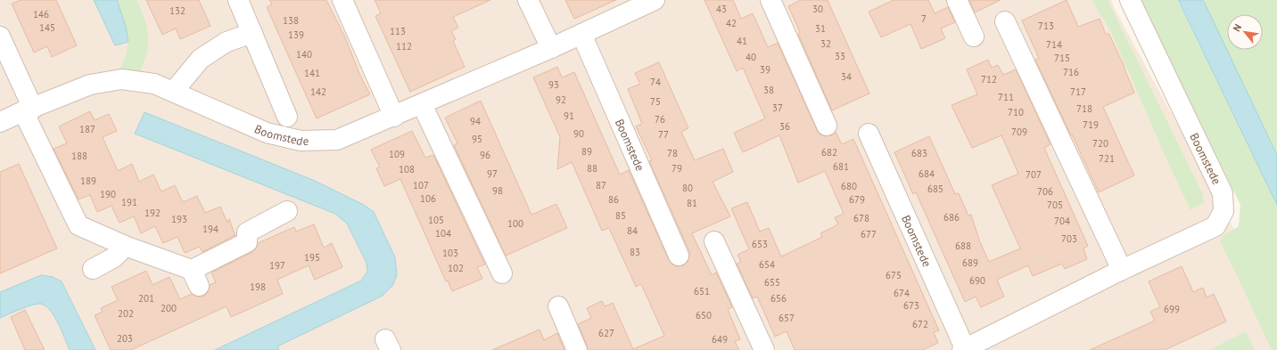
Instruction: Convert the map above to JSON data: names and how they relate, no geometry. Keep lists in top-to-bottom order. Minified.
{"streets":{"street":["Boomstede"]},"house_numbers":["43","30","132","146","7","138","42","713","145","31","113","139","41","32","714","112","140","33","40","715","39","716","141","34","712","74","93","38","142","717","711","92","75","37","718","710","91","76","94","719","36","187","709","90","77","95","720","89","682","78","683","109","96","188","721","681","88","79","108","97","684","707","189","107","87","680","80","685","98","706","190","106","86","679","191","81","705","192","85","686","678","193","105","704","100","194","84","104","677","703","653","688","83","103","195","689","654","197","102","675","690","655","198","651","674","201","656","673","200","699","202","650","657","672","627","203","649"],"north":"top left"}
